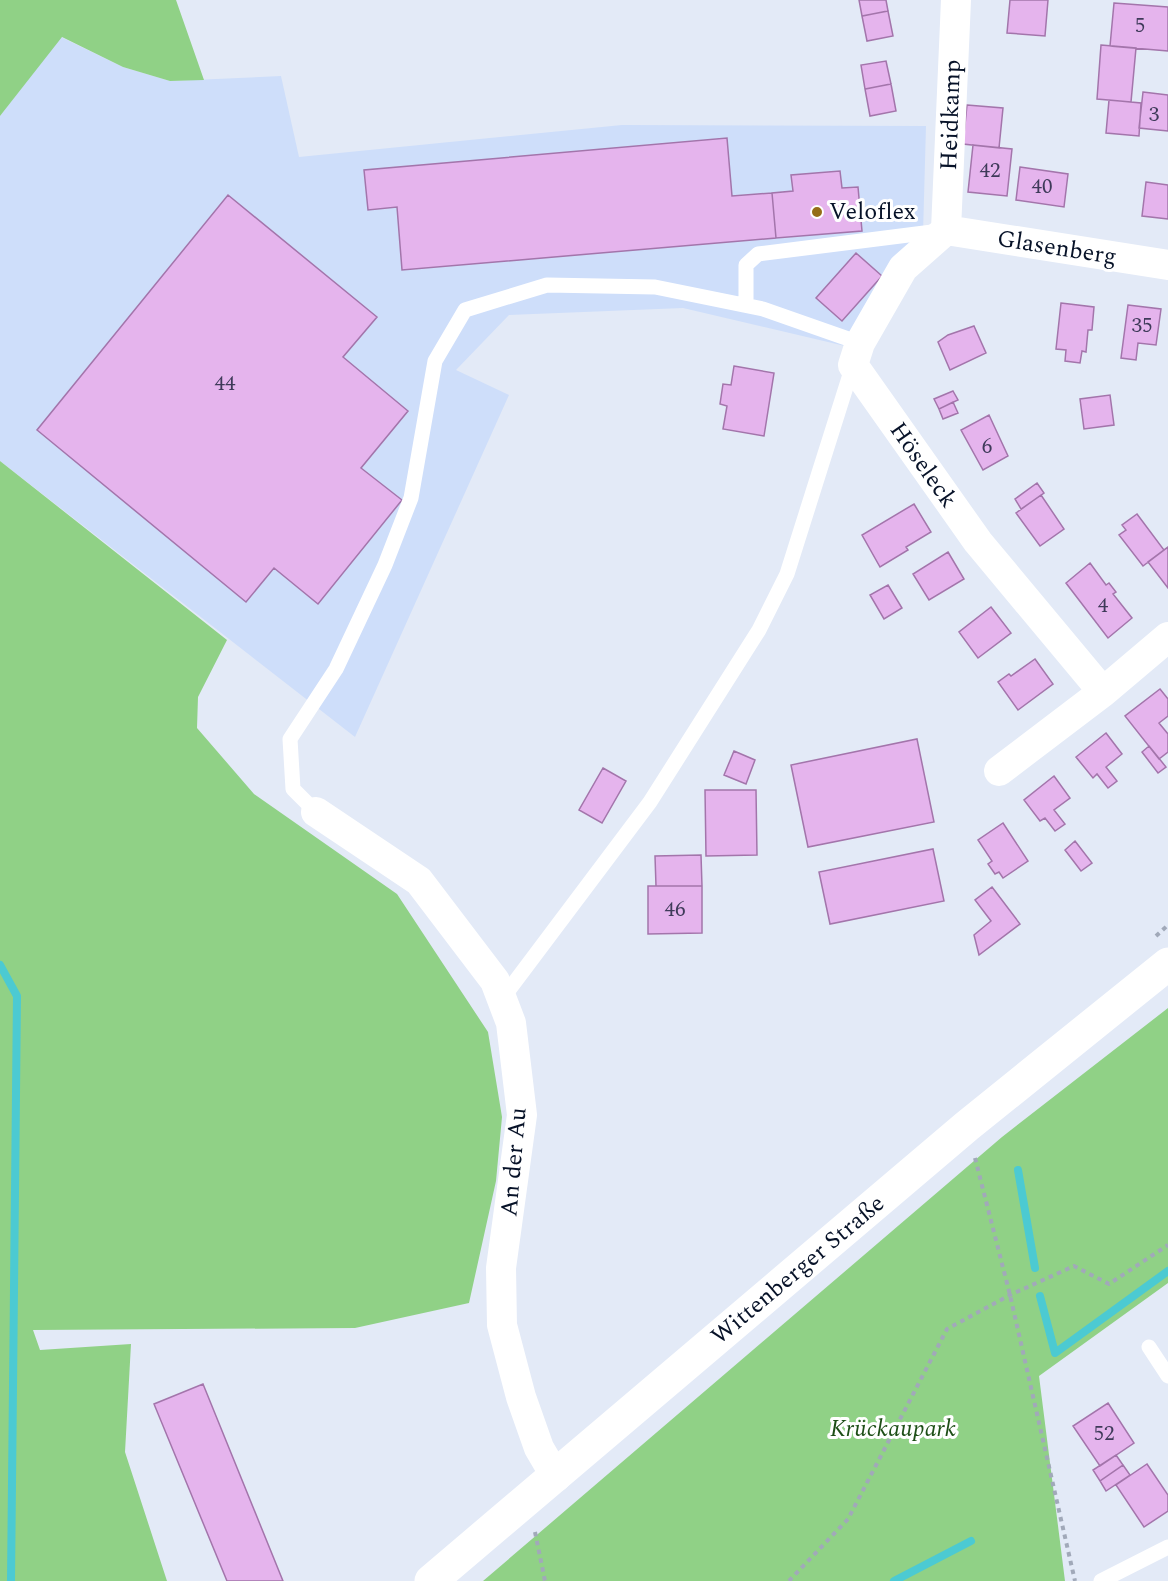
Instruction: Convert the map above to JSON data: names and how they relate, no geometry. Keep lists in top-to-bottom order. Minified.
{"streets":{"main road":["Wittenberger Straße"],"street":["Heidkamp","Glasenberg","Höseleck","An der Au"]},"crossings":[["Heidkamp","Glasenberg"],["An der Au","Wittenberger Straße"]],"parks":["Krückaupark"],"places":["Veloflex"],"house_numbers":["5","3","42","40","35","44","6","4","46","52"]}
